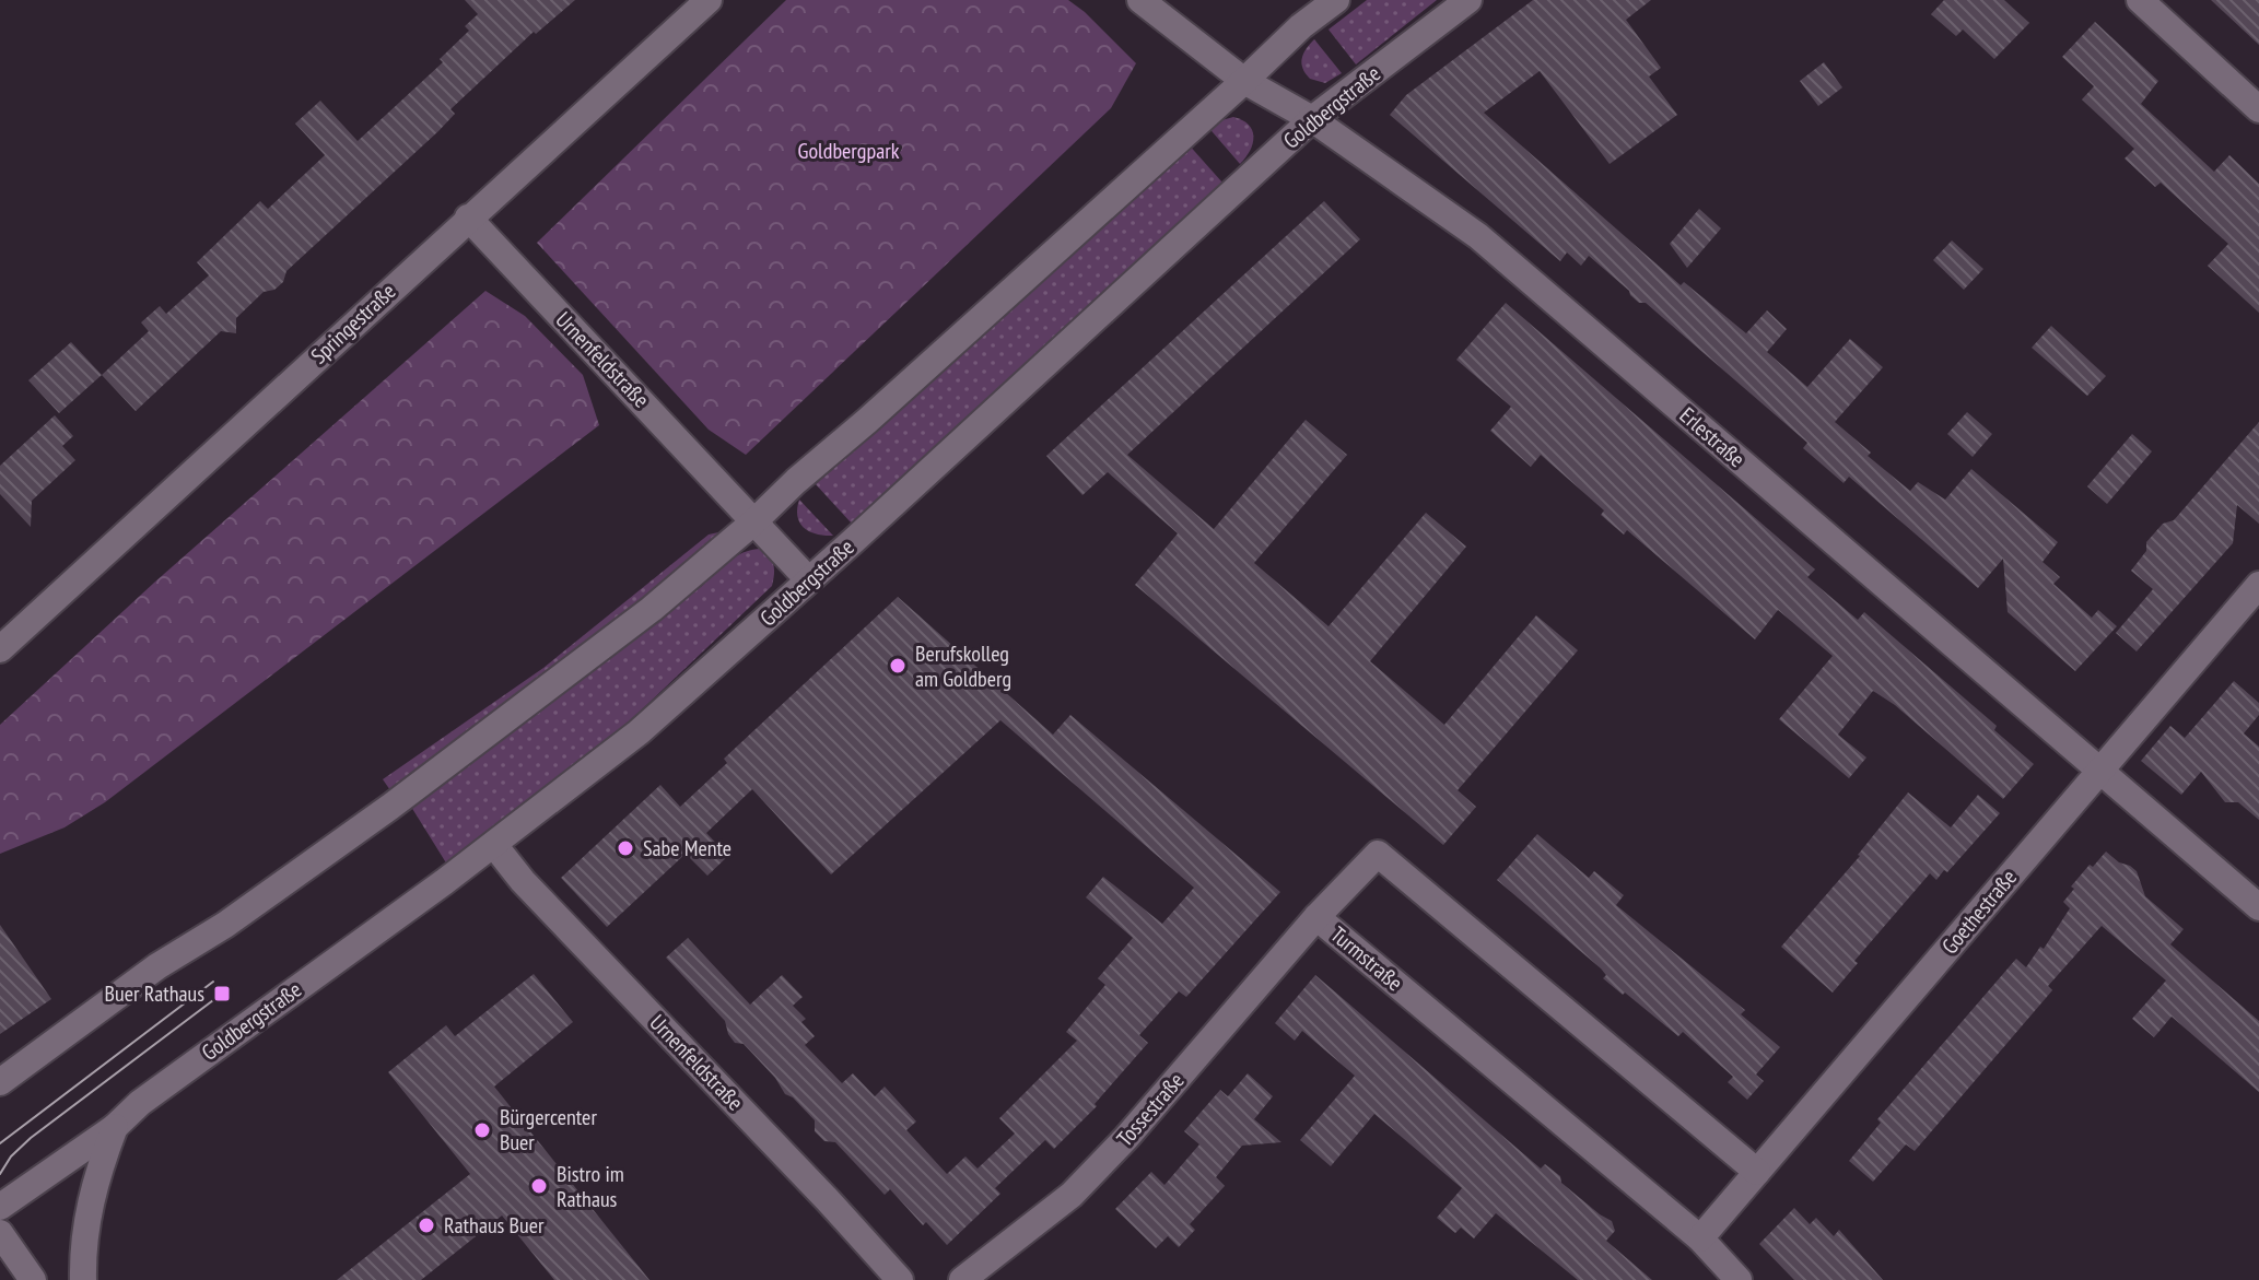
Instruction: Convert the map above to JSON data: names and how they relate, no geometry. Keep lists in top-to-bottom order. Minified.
{"streets":{"street":["Goldbergstraße","Springestraße","Urnenfeldstraße","Erlestraße","Goethestraße","Turmstraße","Tossestraße"]},"crossings":[["Goldbergstraße","Urnenfeldstraße"],["Goldbergstraße","Erlestraße"],["Springestraße","Urnenfeldstraße"],["Erlestraße","Goethestraße"],["Goethestraße","Turmstraße"],["Turmstraße","Tossestraße"]],"parks":["Goldbergpark"],"places":{"other":["Berufskolleg am Goldberg","Sabe Mente","Bürgercenter Buer","Bistro im Rathaus","Rathaus Buer"],"transit":["Buer Rathaus"]}}
